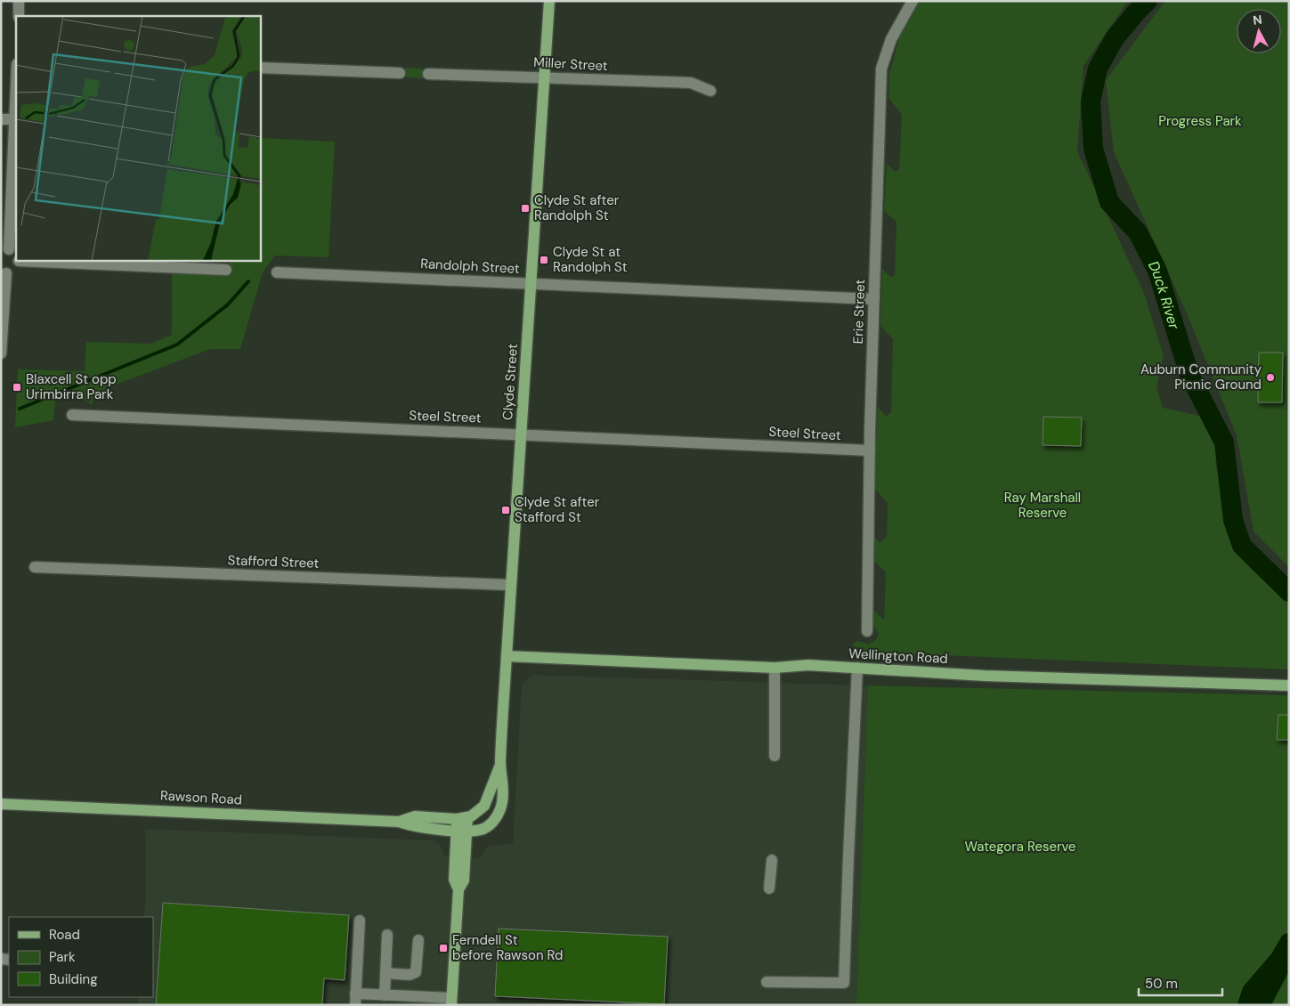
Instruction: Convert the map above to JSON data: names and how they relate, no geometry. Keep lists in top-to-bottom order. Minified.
{"streets":{"main road":["Clyde Street","Wellington Road","Rawson Road"],"street":["Miller Street","Randolph Street","Erie Street","Steel Street","Stafford Street"]},"crossings":[["Miller Street","Clyde Street"],["Randolph Street","Erie Street"],["Randolph Street","Clyde Street"],["Erie Street","Steel Street"],["Clyde Street","Steel Street"],["Clyde Street","Stafford Street"],["Clyde Street","Wellington Road"],["Clyde Street","Rawson Road"]],"water":["Duck River"],"parks":["Progress Park","Ray Marshall Reserve","Wategora Reserve"],"places":{"transit":["Clyde St after Randolph St","Clyde St at Randolph St","Blaxcell St opp Urimbirra Park","Clyde St after Stafford St","Ferndell St before Rawson Rd"],"other":["Auburn Community Picnic Ground"]},"legend":["Road","Park","Building"],"scale_bar":"50 m","north":"top"}
